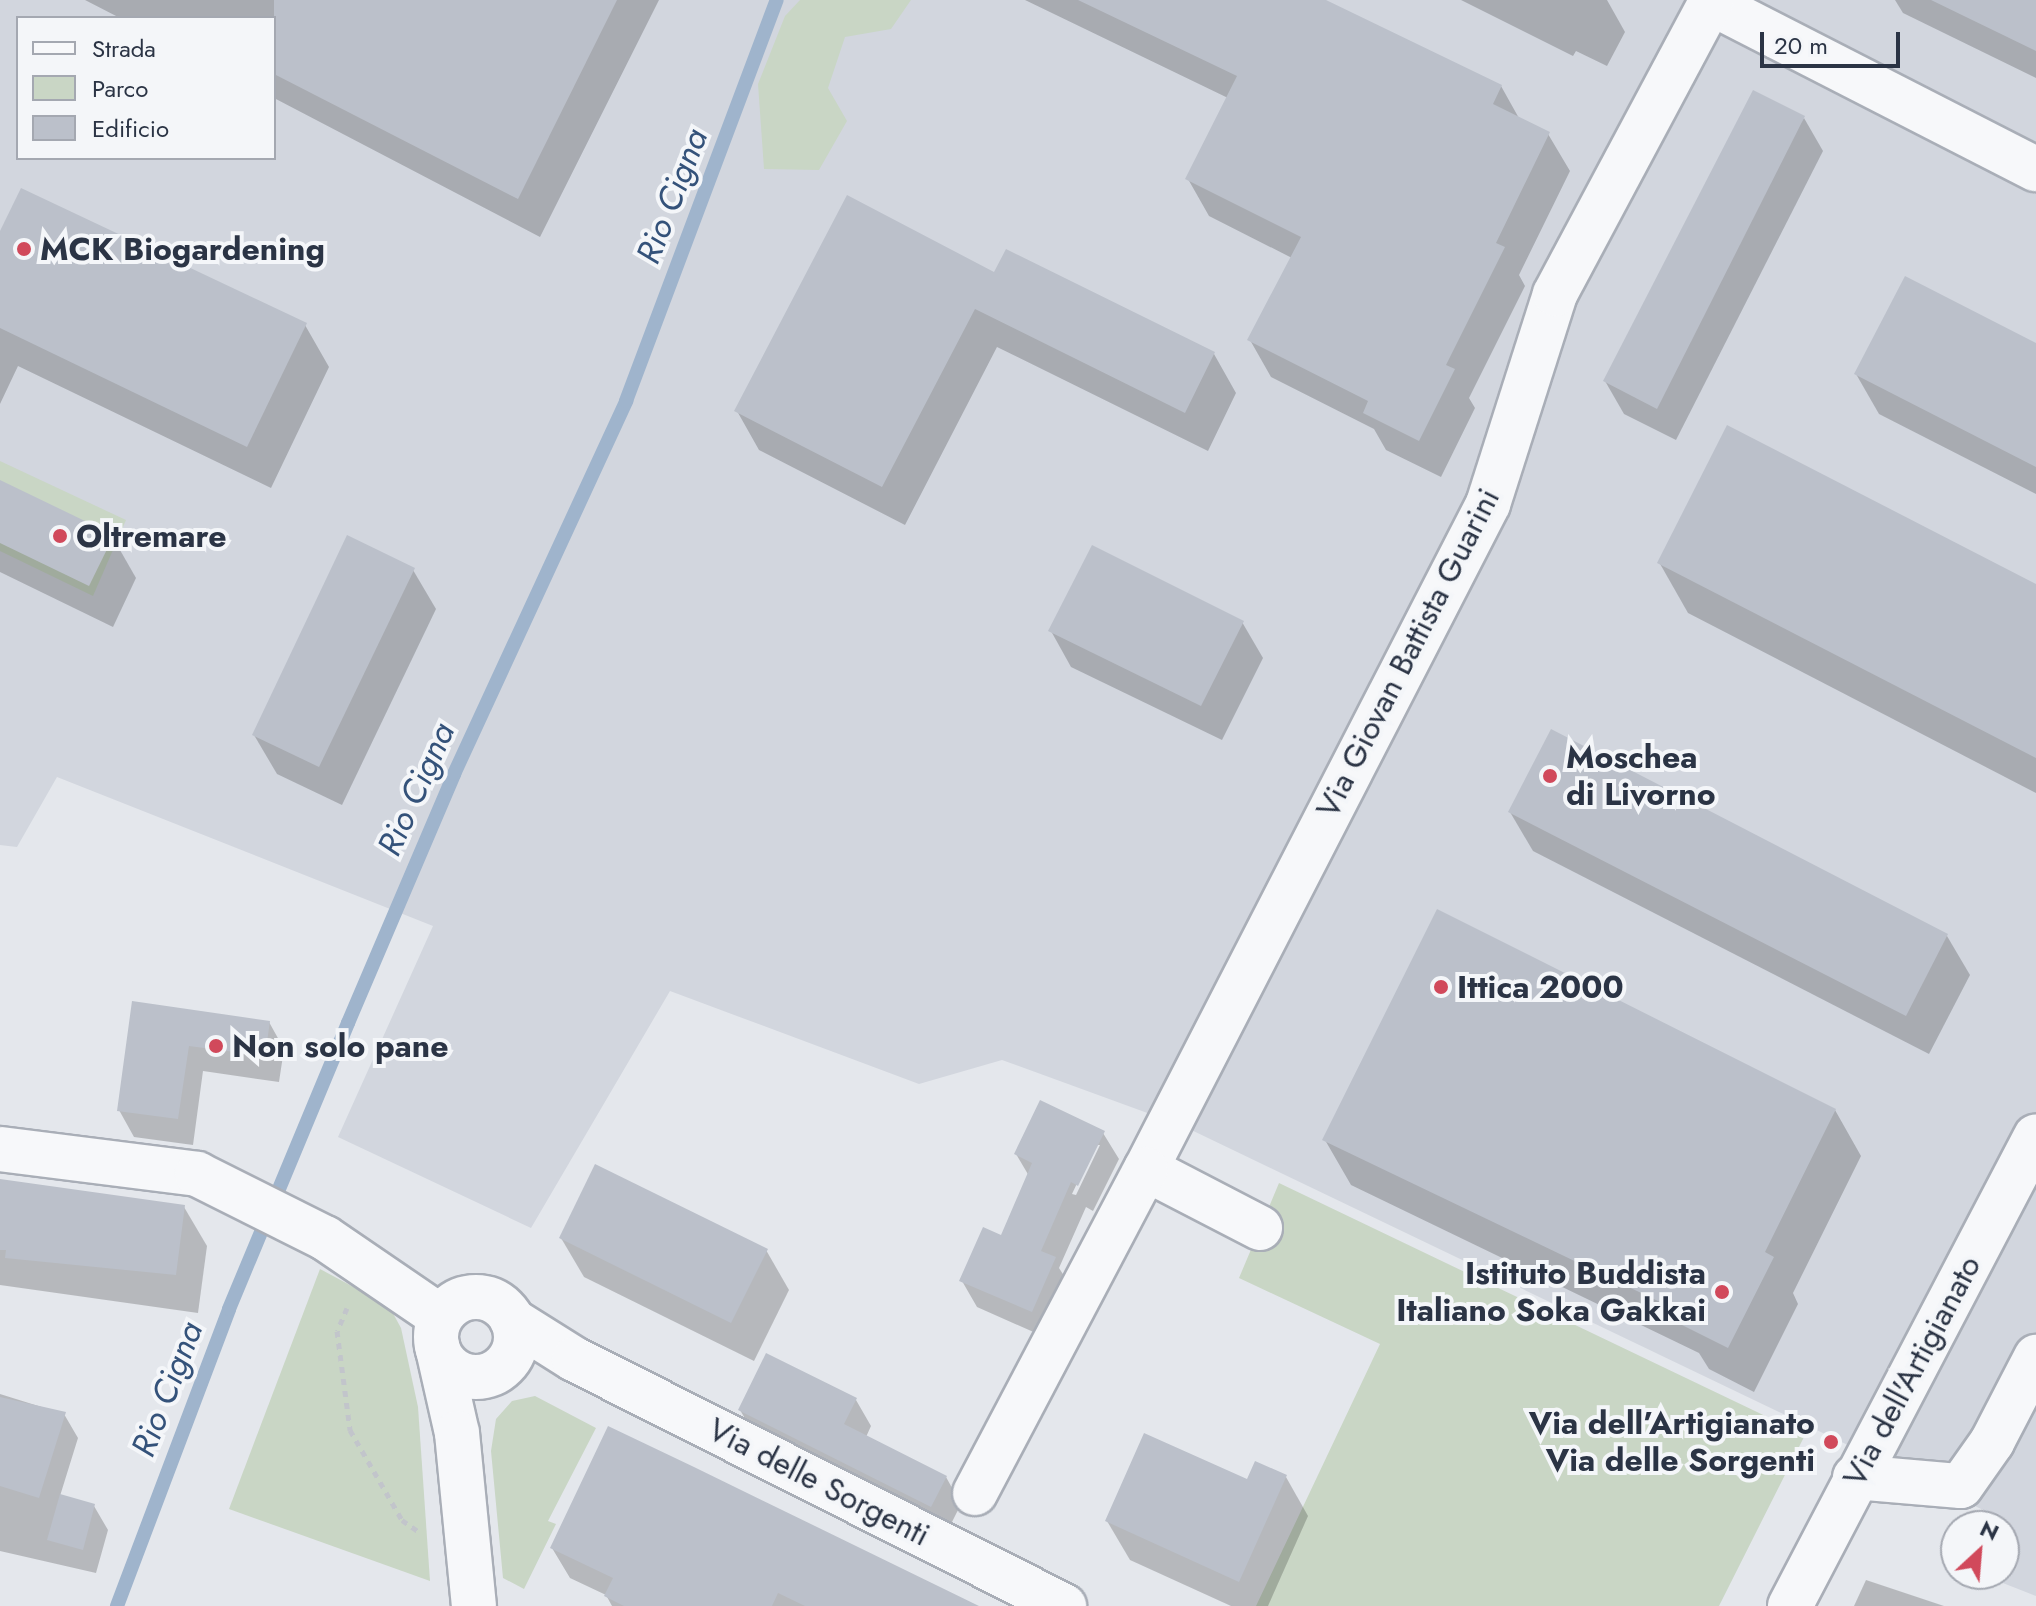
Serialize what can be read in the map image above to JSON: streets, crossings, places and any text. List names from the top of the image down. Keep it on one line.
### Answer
{"streets":{"street":["Via Giovan Battista Guarini","Via dell'Artigianato","Via delle Sorgenti"]},"water":["Rio Cigna"],"places":["MCK Biogardening","Oltremare","Moschea di Livorno","Ittica 2000","Non solo pane","Istituto Buddista Italiano Soka Gakkai","Via dell’Artigianato Via delle Sorgenti"],"legend":["Strada","Parco","Edificio"],"scale_bar":"20 m","north":"top right"}
